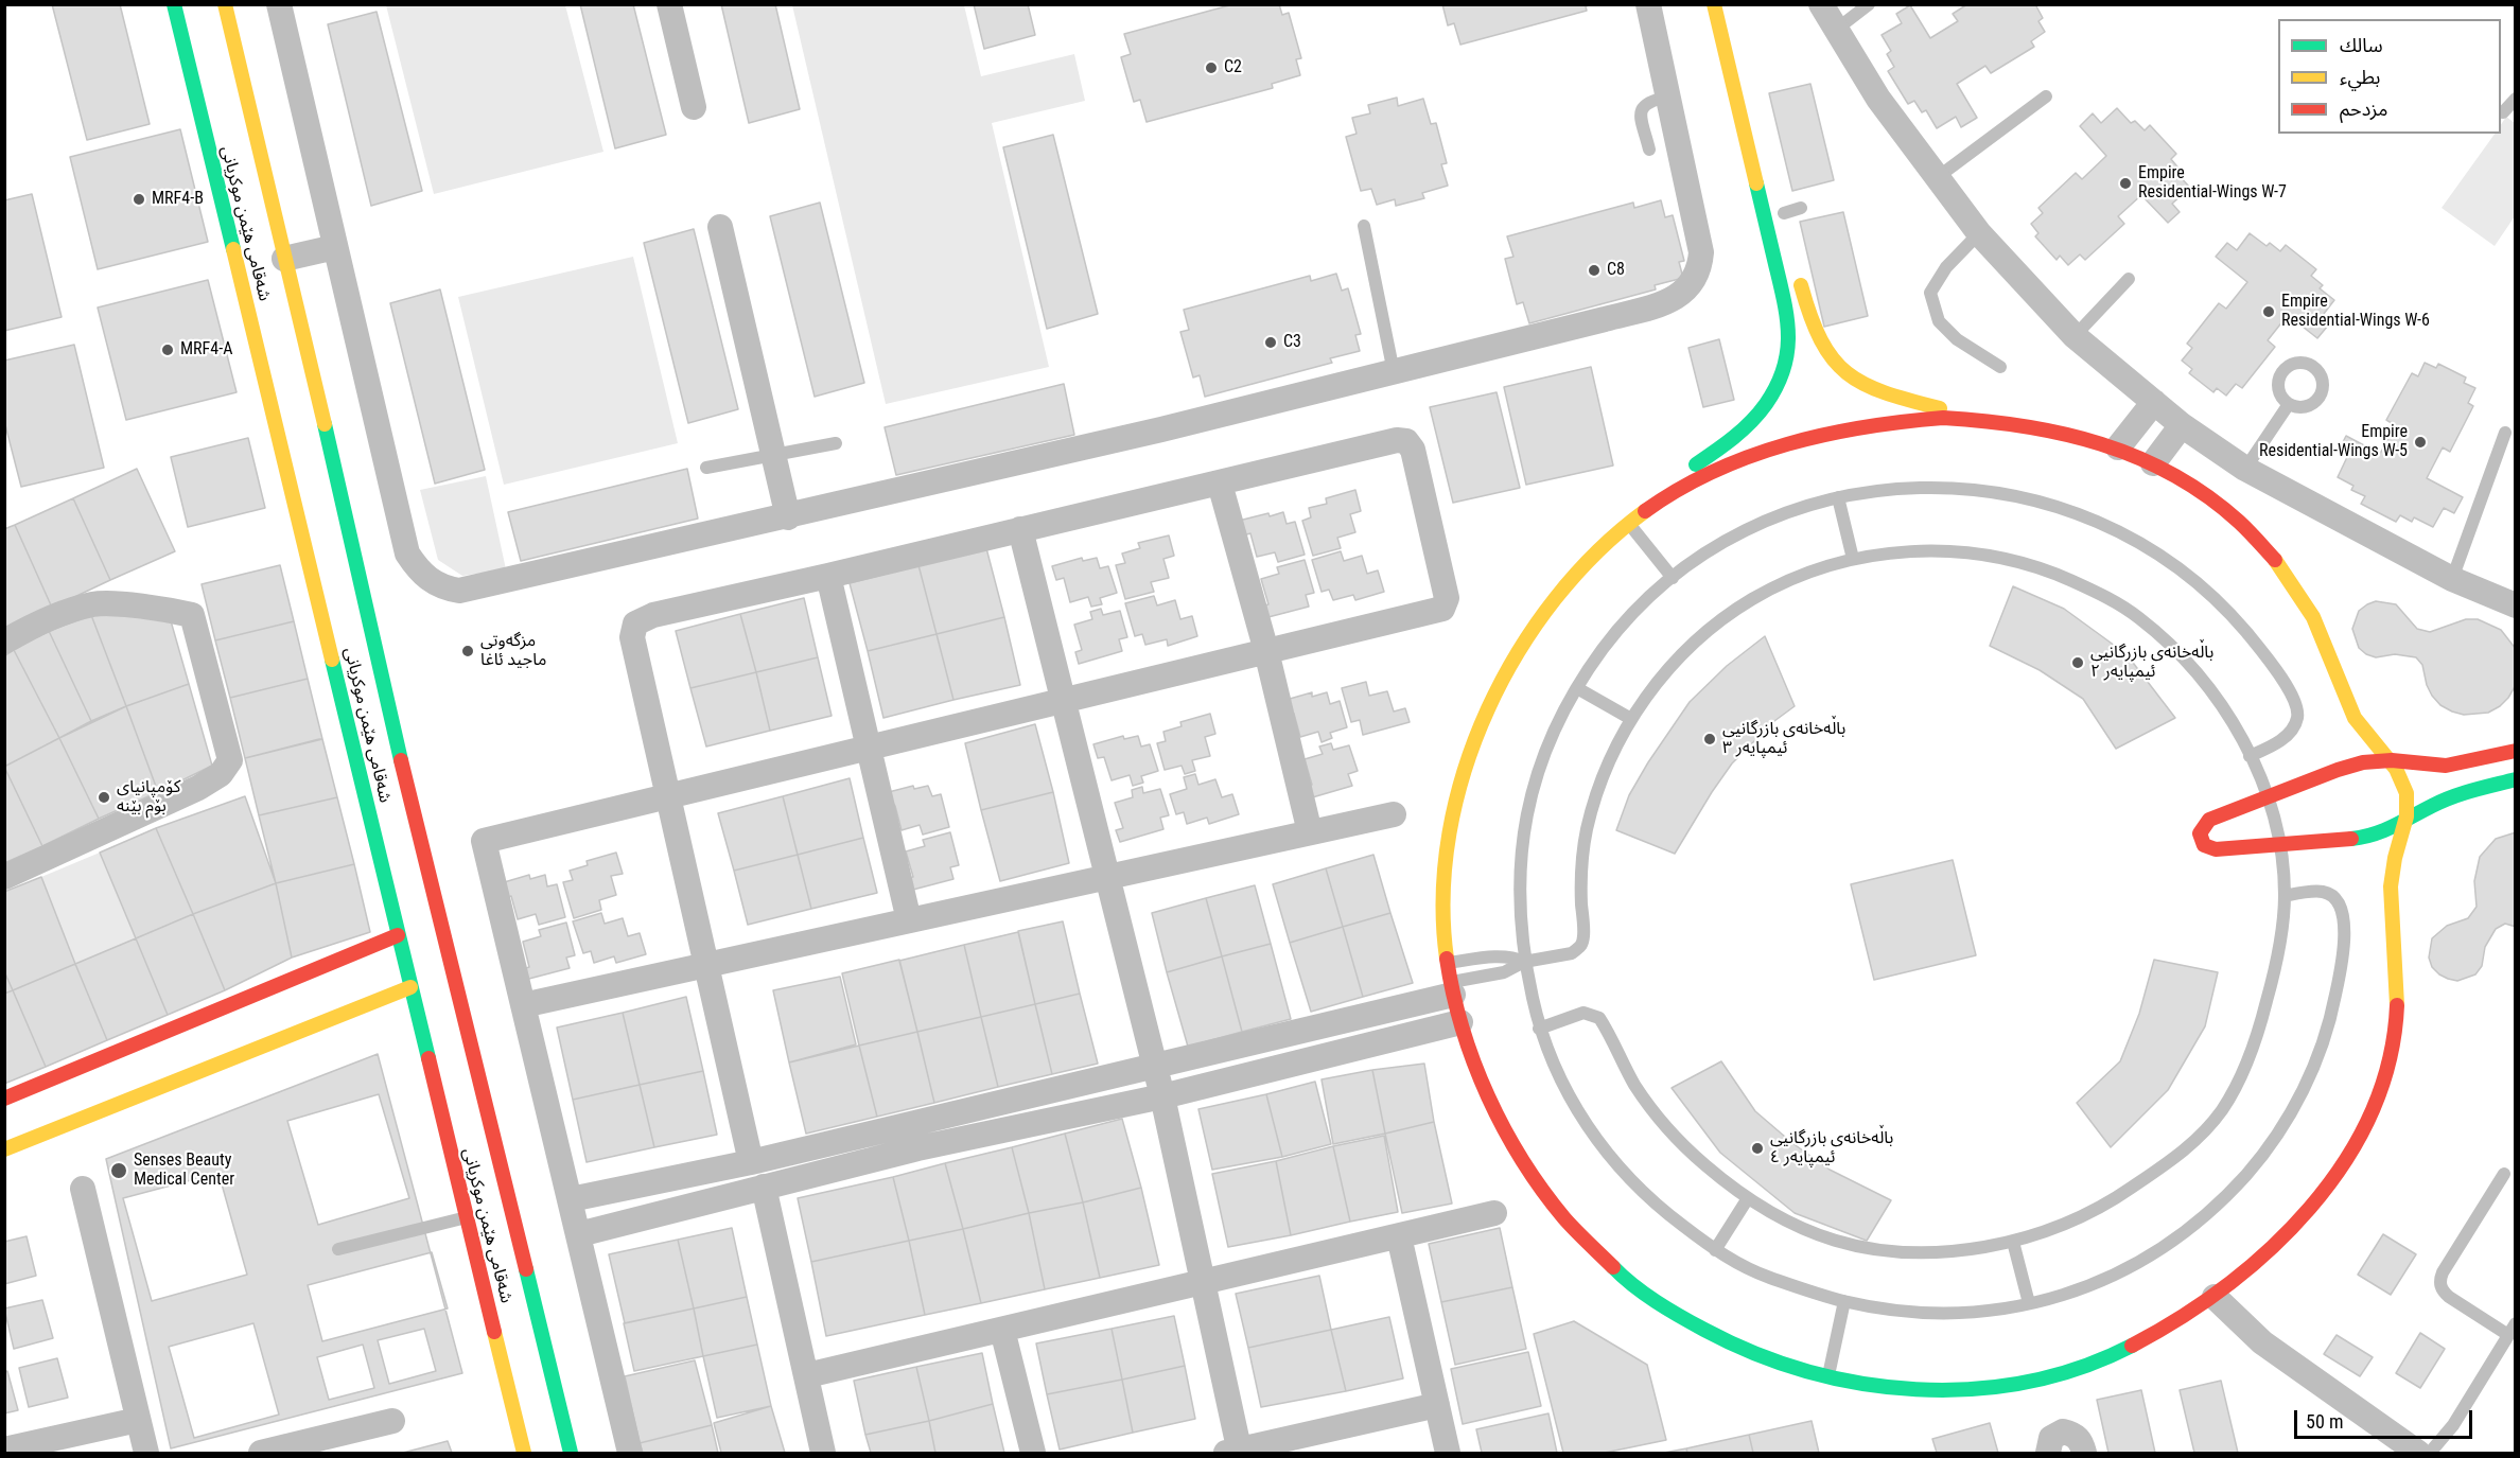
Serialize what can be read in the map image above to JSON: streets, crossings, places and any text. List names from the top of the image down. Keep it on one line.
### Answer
{"streets":{"street":["شەقامی هێمن موکریانی"]},"places":["C2","Empire Residential-Wings W-7","MRF4-B","C8","Empire Residential-Wings W-6","C3","MRF4-A","Empire Residential-Wings W-5","مزگەوتی ماجید ئاغا","باڵەخانەی بازرگانیی ئیمپایەر ٢","باڵەخانەی بازرگانیی ئیمپایەر ٣","کۆمپانیای بۆم بێنە","باڵەخانەی بازرگانیی ئیمپایەر ٤","Senses Beauty Medical Center"],"legend":["سالك","بطيء","مزدحم"],"scale_bar":"50 m"}
